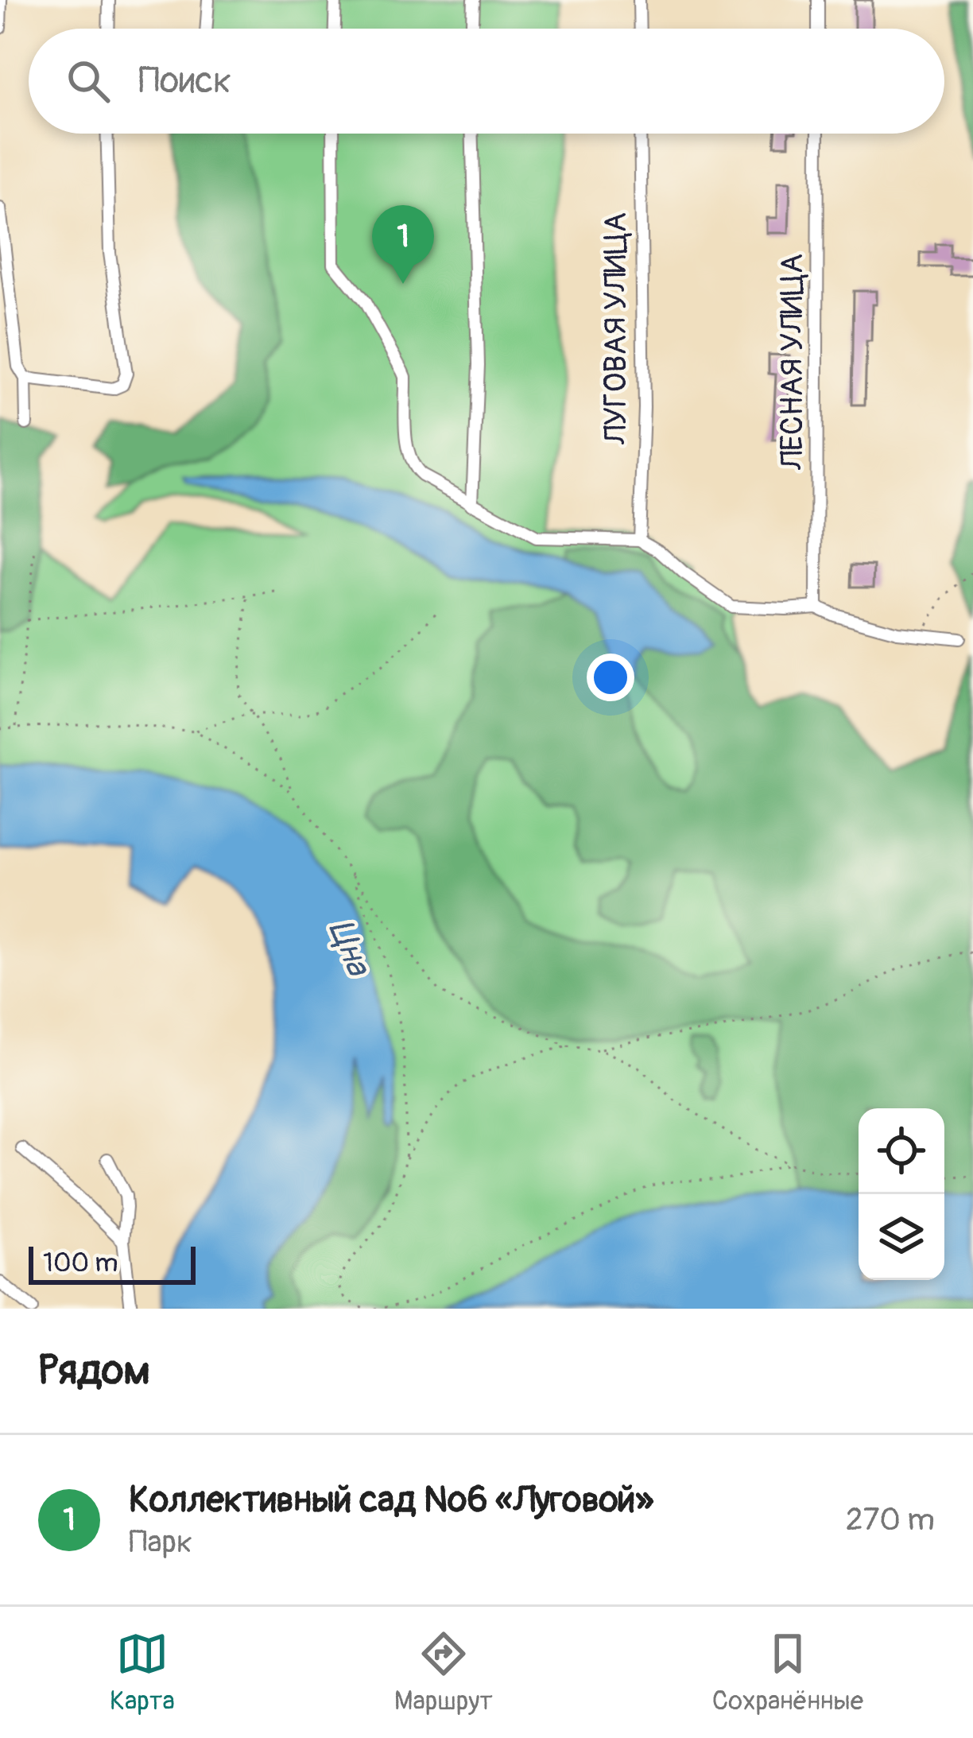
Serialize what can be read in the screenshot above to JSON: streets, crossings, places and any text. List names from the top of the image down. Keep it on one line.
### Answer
{"streets":{"street":["ЛУГОВАЯ УЛИЦА","ЛЕСНАЯ УЛИЦА"]},"water":["Цна"],"scale_bar":"100 m","page":{"search":"Поиск","pins":"1","scale":"100 m","heading":"Рядом","list":[{"mark":"1","name":"Коллективный сад №6 «Луговой»","note":"Парк","value":"270 m"}],"nav":["Карта","Маршрут","Сохранённые"]}}
